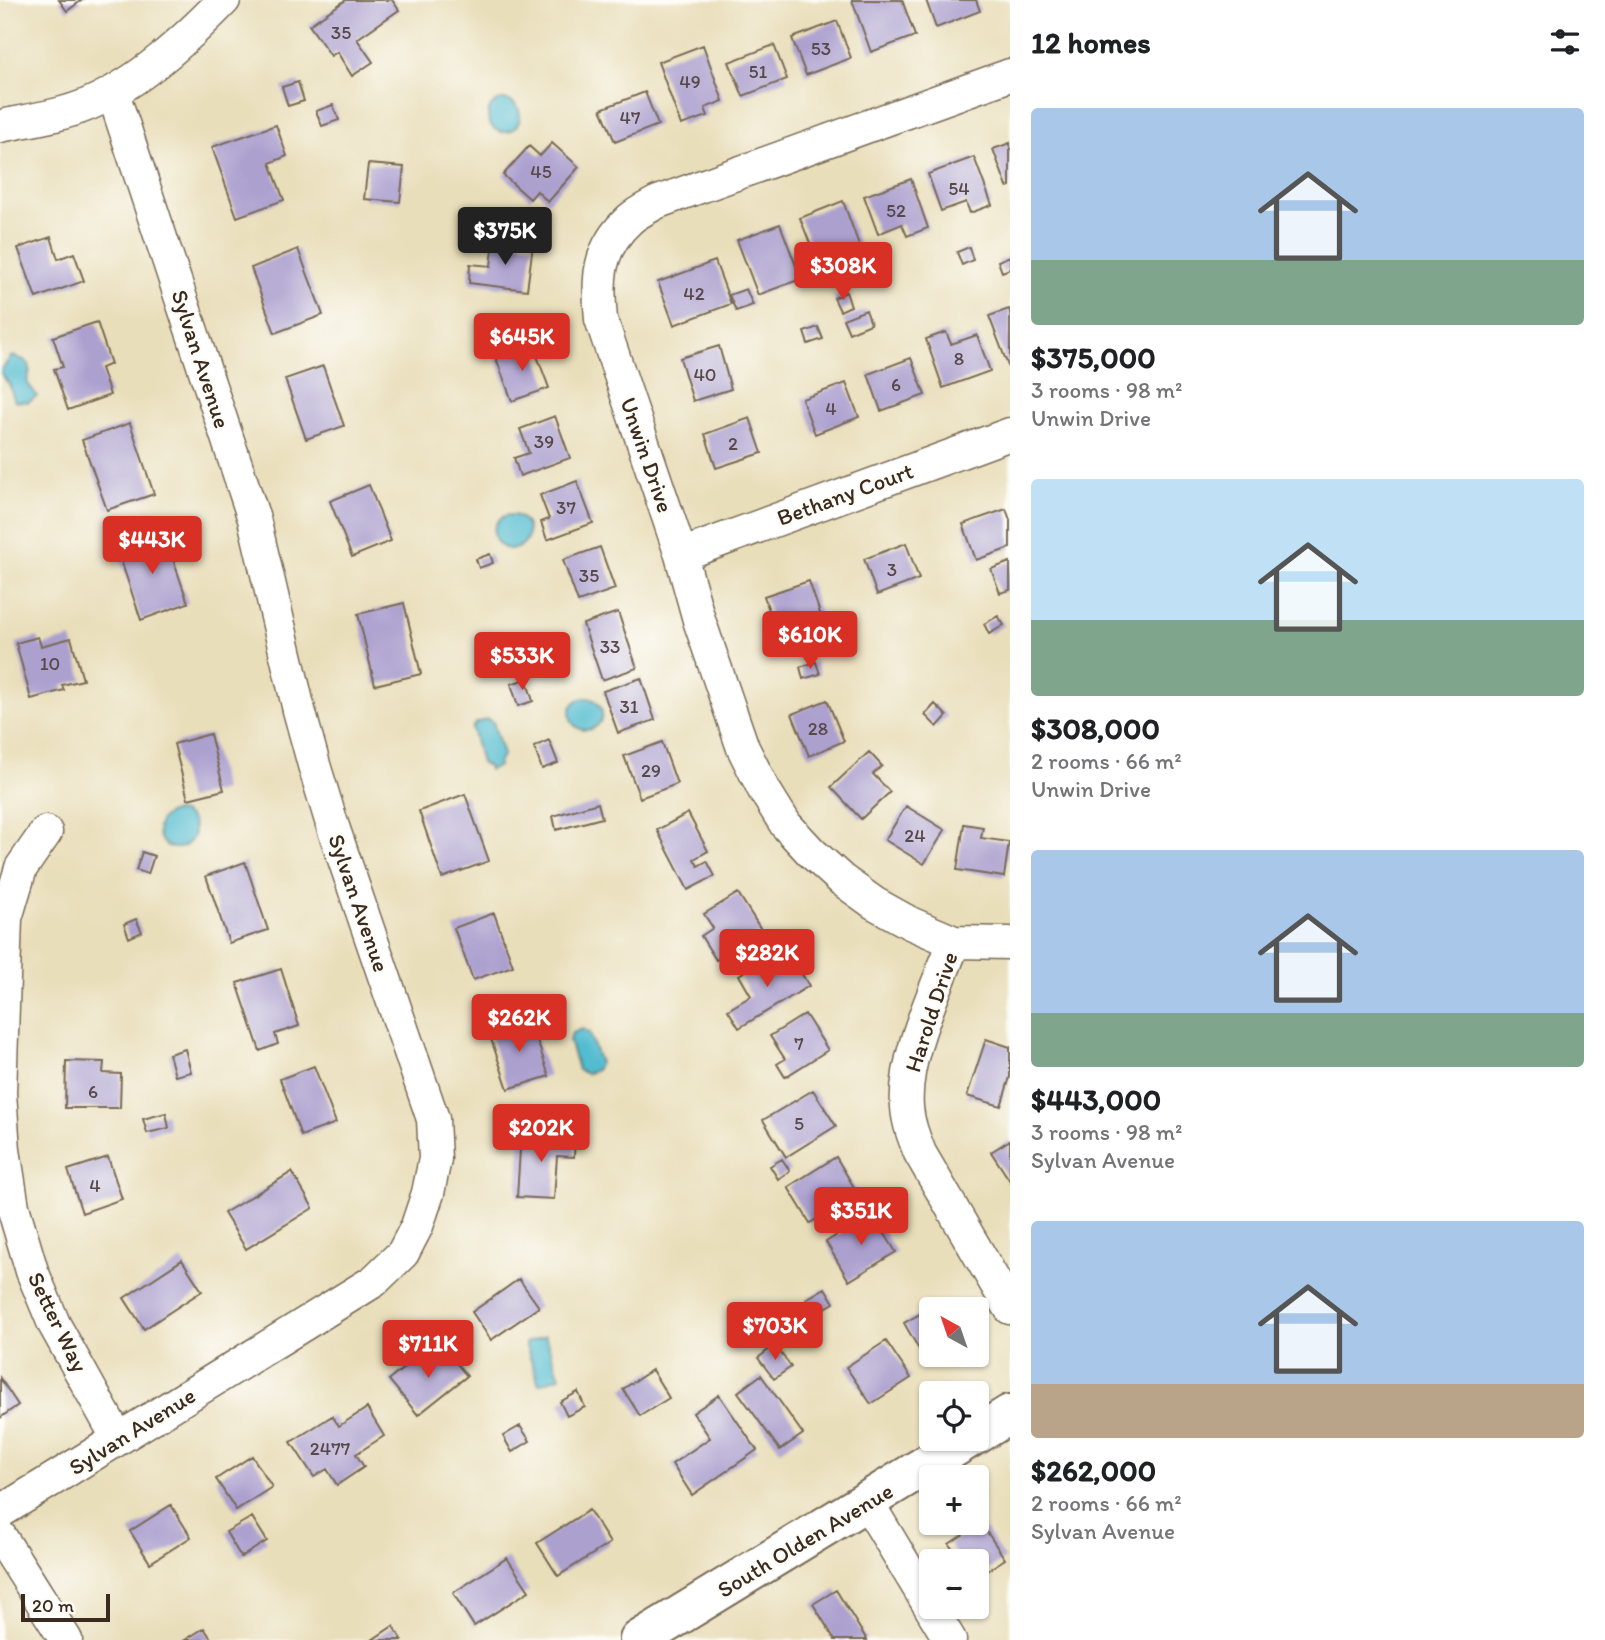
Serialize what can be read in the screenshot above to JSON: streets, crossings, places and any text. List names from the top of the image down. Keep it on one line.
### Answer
{"streets":{"main road":["South Olden Avenue"],"street":["Sylvan Avenue","Unwin Drive","Bethany Court","Harold Drive","Setter Way"]},"crossings":[["Sylvan Avenue","Setter Way"],["Unwin Drive","Bethany Court"],["Unwin Drive","Harold Drive"]],"house_numbers":["35","53","51","49","47","45","54","52","42","8","40","6","4","39","2","37","3","35","33","10","31","28","29","24","7","6","5","4","2477"],"scale_bar":"20 m","north":"top left","page":{"heading":"12 homes","list":[{"name":"$375,000","note":"3 rooms · 98 m² · Unwin Drive"},{"name":"$308,000","note":"2 rooms · 66 m² · Unwin Drive"},{"name":"$443,000","note":"3 rooms · 98 m² · Sylvan Avenue"},{"name":"$262,000","note":"2 rooms · 66 m² · Sylvan Avenue"}],"price":["$375K","$308K","$645K","$443K","$610K","$533K","$282K","$262K","$202K","$351K","$703K","$711K"],"map_buttons":["+","−"],"scale":"20 m"}}
